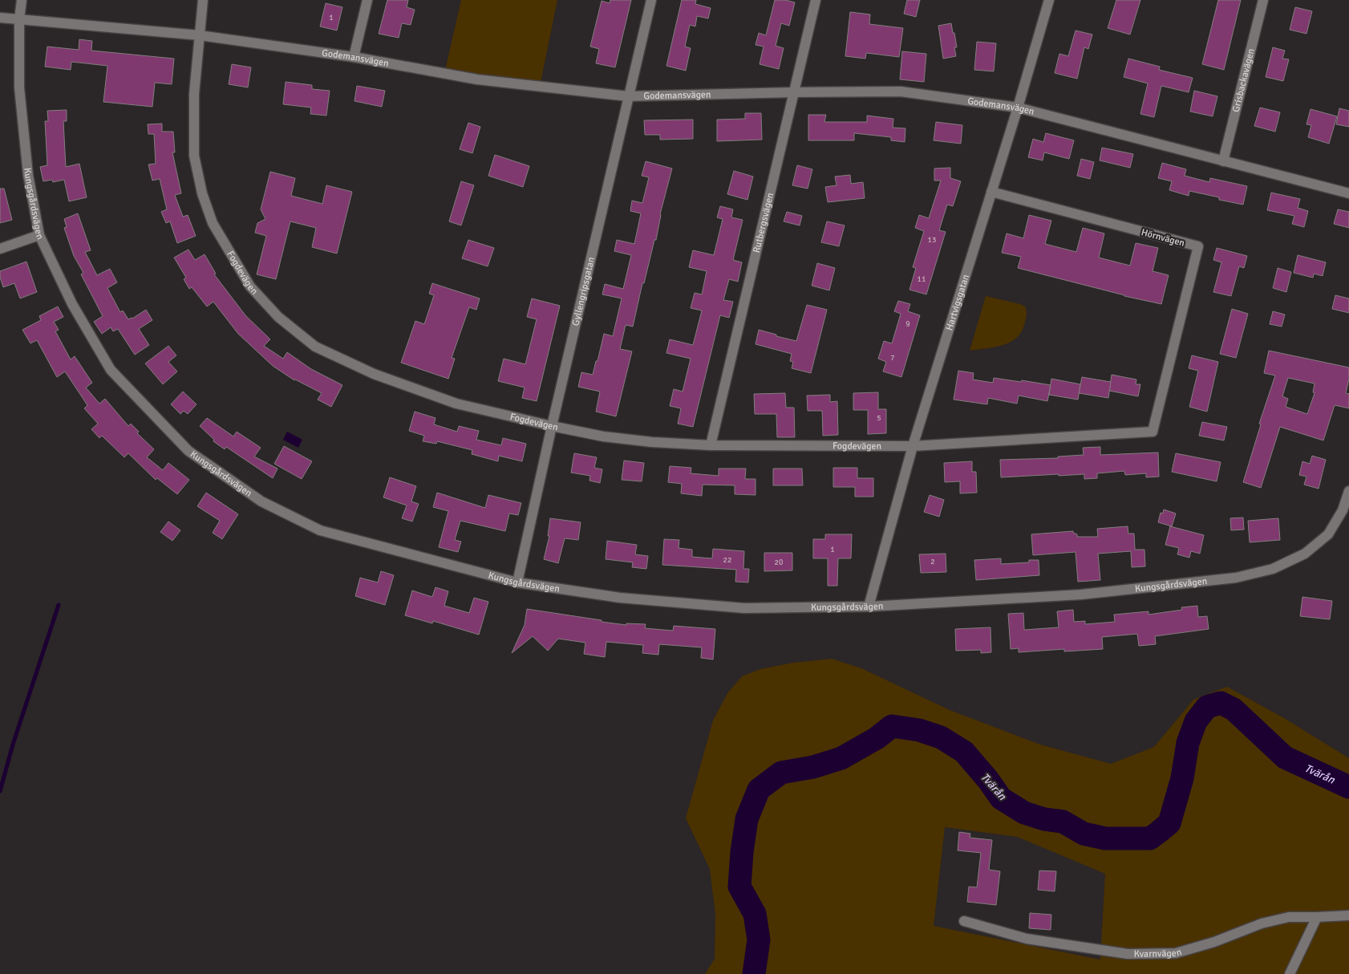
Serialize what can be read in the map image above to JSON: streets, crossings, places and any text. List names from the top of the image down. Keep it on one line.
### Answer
{"streets":{"street":["Godemansvägen","Grisbackavägen","Kungsgårdsvägen","Rutbergsvägen","Hörnvägen","Fogdevägen","Gyllengripsgatan","Hartvigsgatan","Kvarnvägen"]},"crossings":[["Godemansvägen","Grisbackavägen"],["Godemansvägen","Kungsgårdsvägen"],["Godemansvägen","Rutbergsvägen"],["Godemansvägen","Fogdevägen"],["Godemansvägen","Gyllengripsgatan"],["Godemansvägen","Hartvigsgatan"],["Kungsgårdsvägen","Gyllengripsgatan"],["Kungsgårdsvägen","Hartvigsgatan"],["Rutbergsvägen","Fogdevägen"],["Hörnvägen","Fogdevägen"],["Hörnvägen","Hartvigsgatan"],["Fogdevägen","Gyllengripsgatan"],["Fogdevägen","Hartvigsgatan"]],"water":["Tvärån"],"house_numbers":["1","13","11","9","7","5","1","22","2","20"]}
